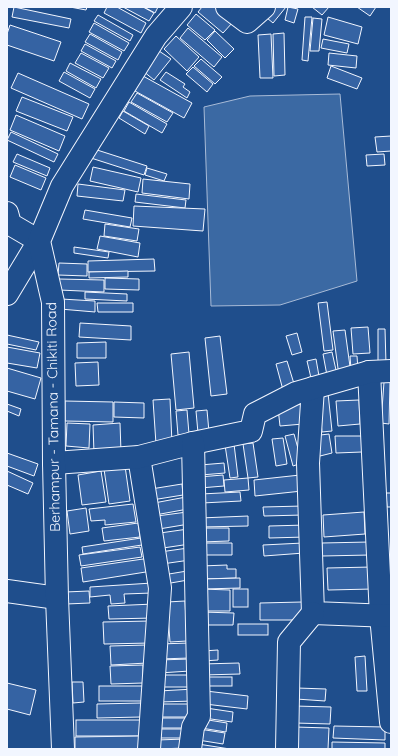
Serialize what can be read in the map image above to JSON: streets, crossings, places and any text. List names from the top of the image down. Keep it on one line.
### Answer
{"streets":{"street":["Berhampur - Tamana - Chikiti Road"]}}
